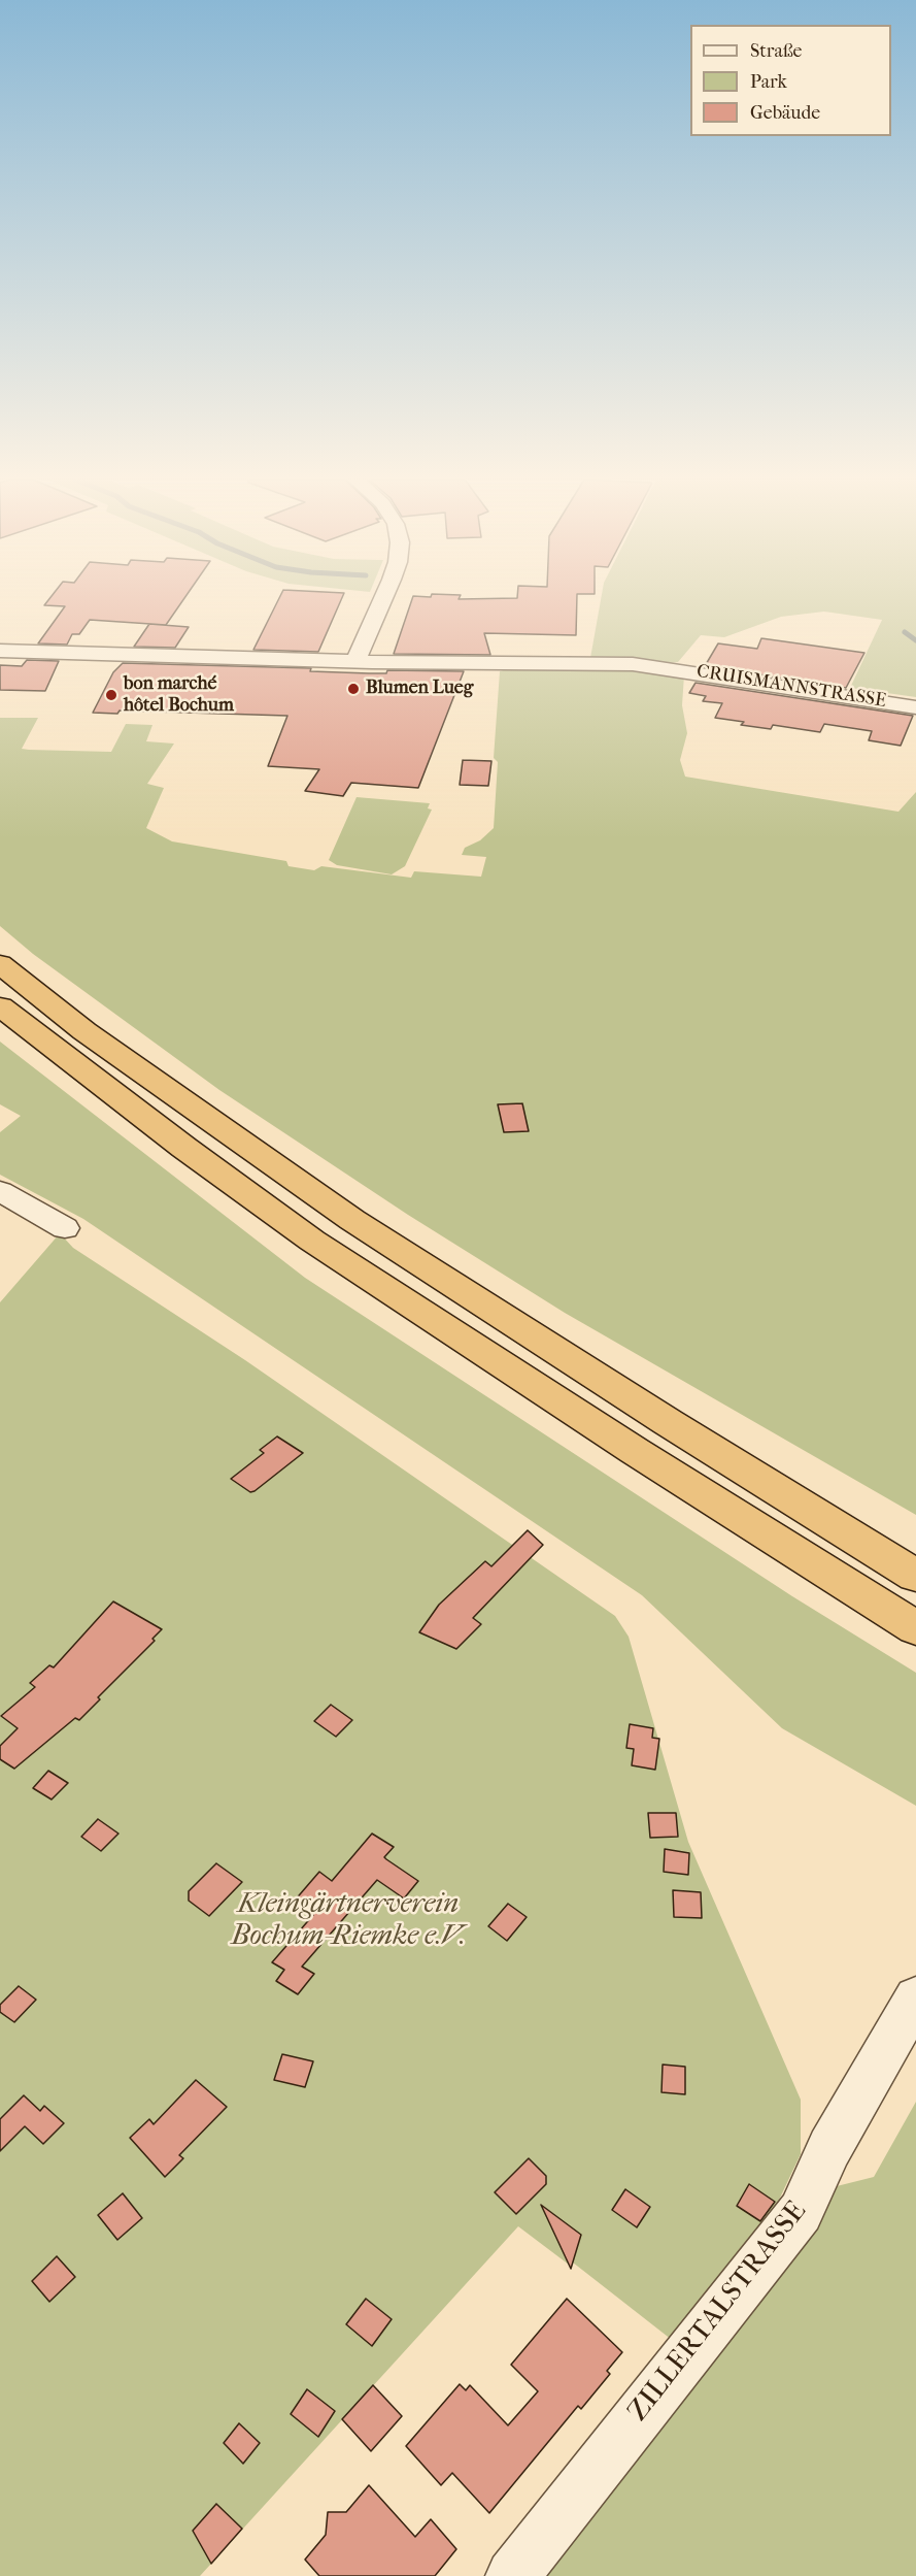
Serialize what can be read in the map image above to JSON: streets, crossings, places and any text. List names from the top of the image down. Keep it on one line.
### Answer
{"streets":{"street":["CRUISMANNSTRASSE","ZILLERTALSTRASSE"]},"parks":["Kleingärtnerverein Bochum-Riemke e.V."],"places":["Blumen Lueg","bon marché hôtel Bochum"],"legend":["Straße","Park","Gebäude"]}
